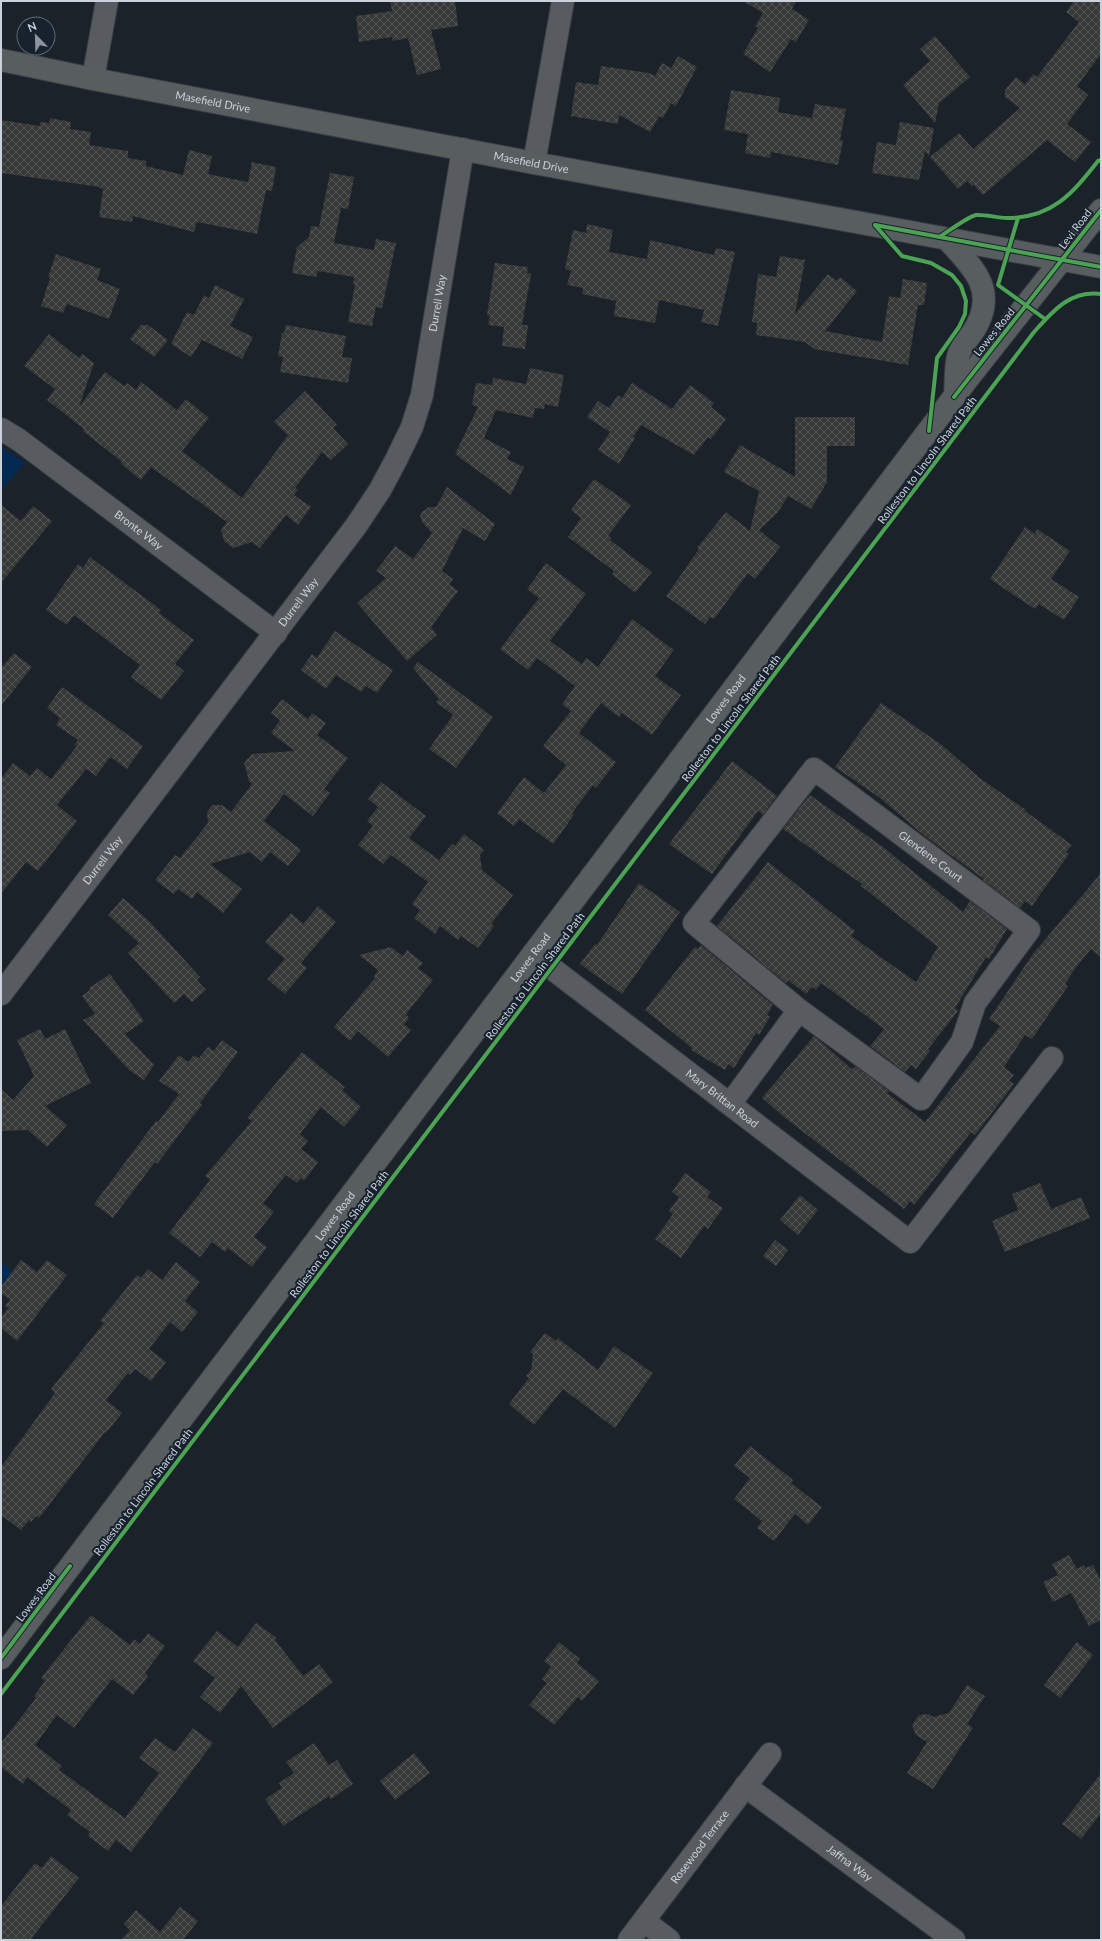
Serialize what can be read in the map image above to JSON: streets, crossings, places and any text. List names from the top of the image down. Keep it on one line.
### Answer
{"streets":{"main road":["Masefield Drive","Levi Road","Lowes Road"],"street":["Durrell Way","Bronte Way","Glendene Court","Mary Brittan Road","Rosewood Terrace","Jaffna Way"],"cycle path":["Rolleston to Lincoln Shared Path"]},"crossings":[["Masefield Drive","Levi Road"],["Masefield Drive","Durrell Way"],["Masefield Drive","Lowes Road"],["Levi Road","Lowes Road"],["Durrell Way","Bronte Way"],["Lowes Road","Mary Brittan Road"],["Rosewood Terrace","Jaffna Way"]],"north":"top left"}
